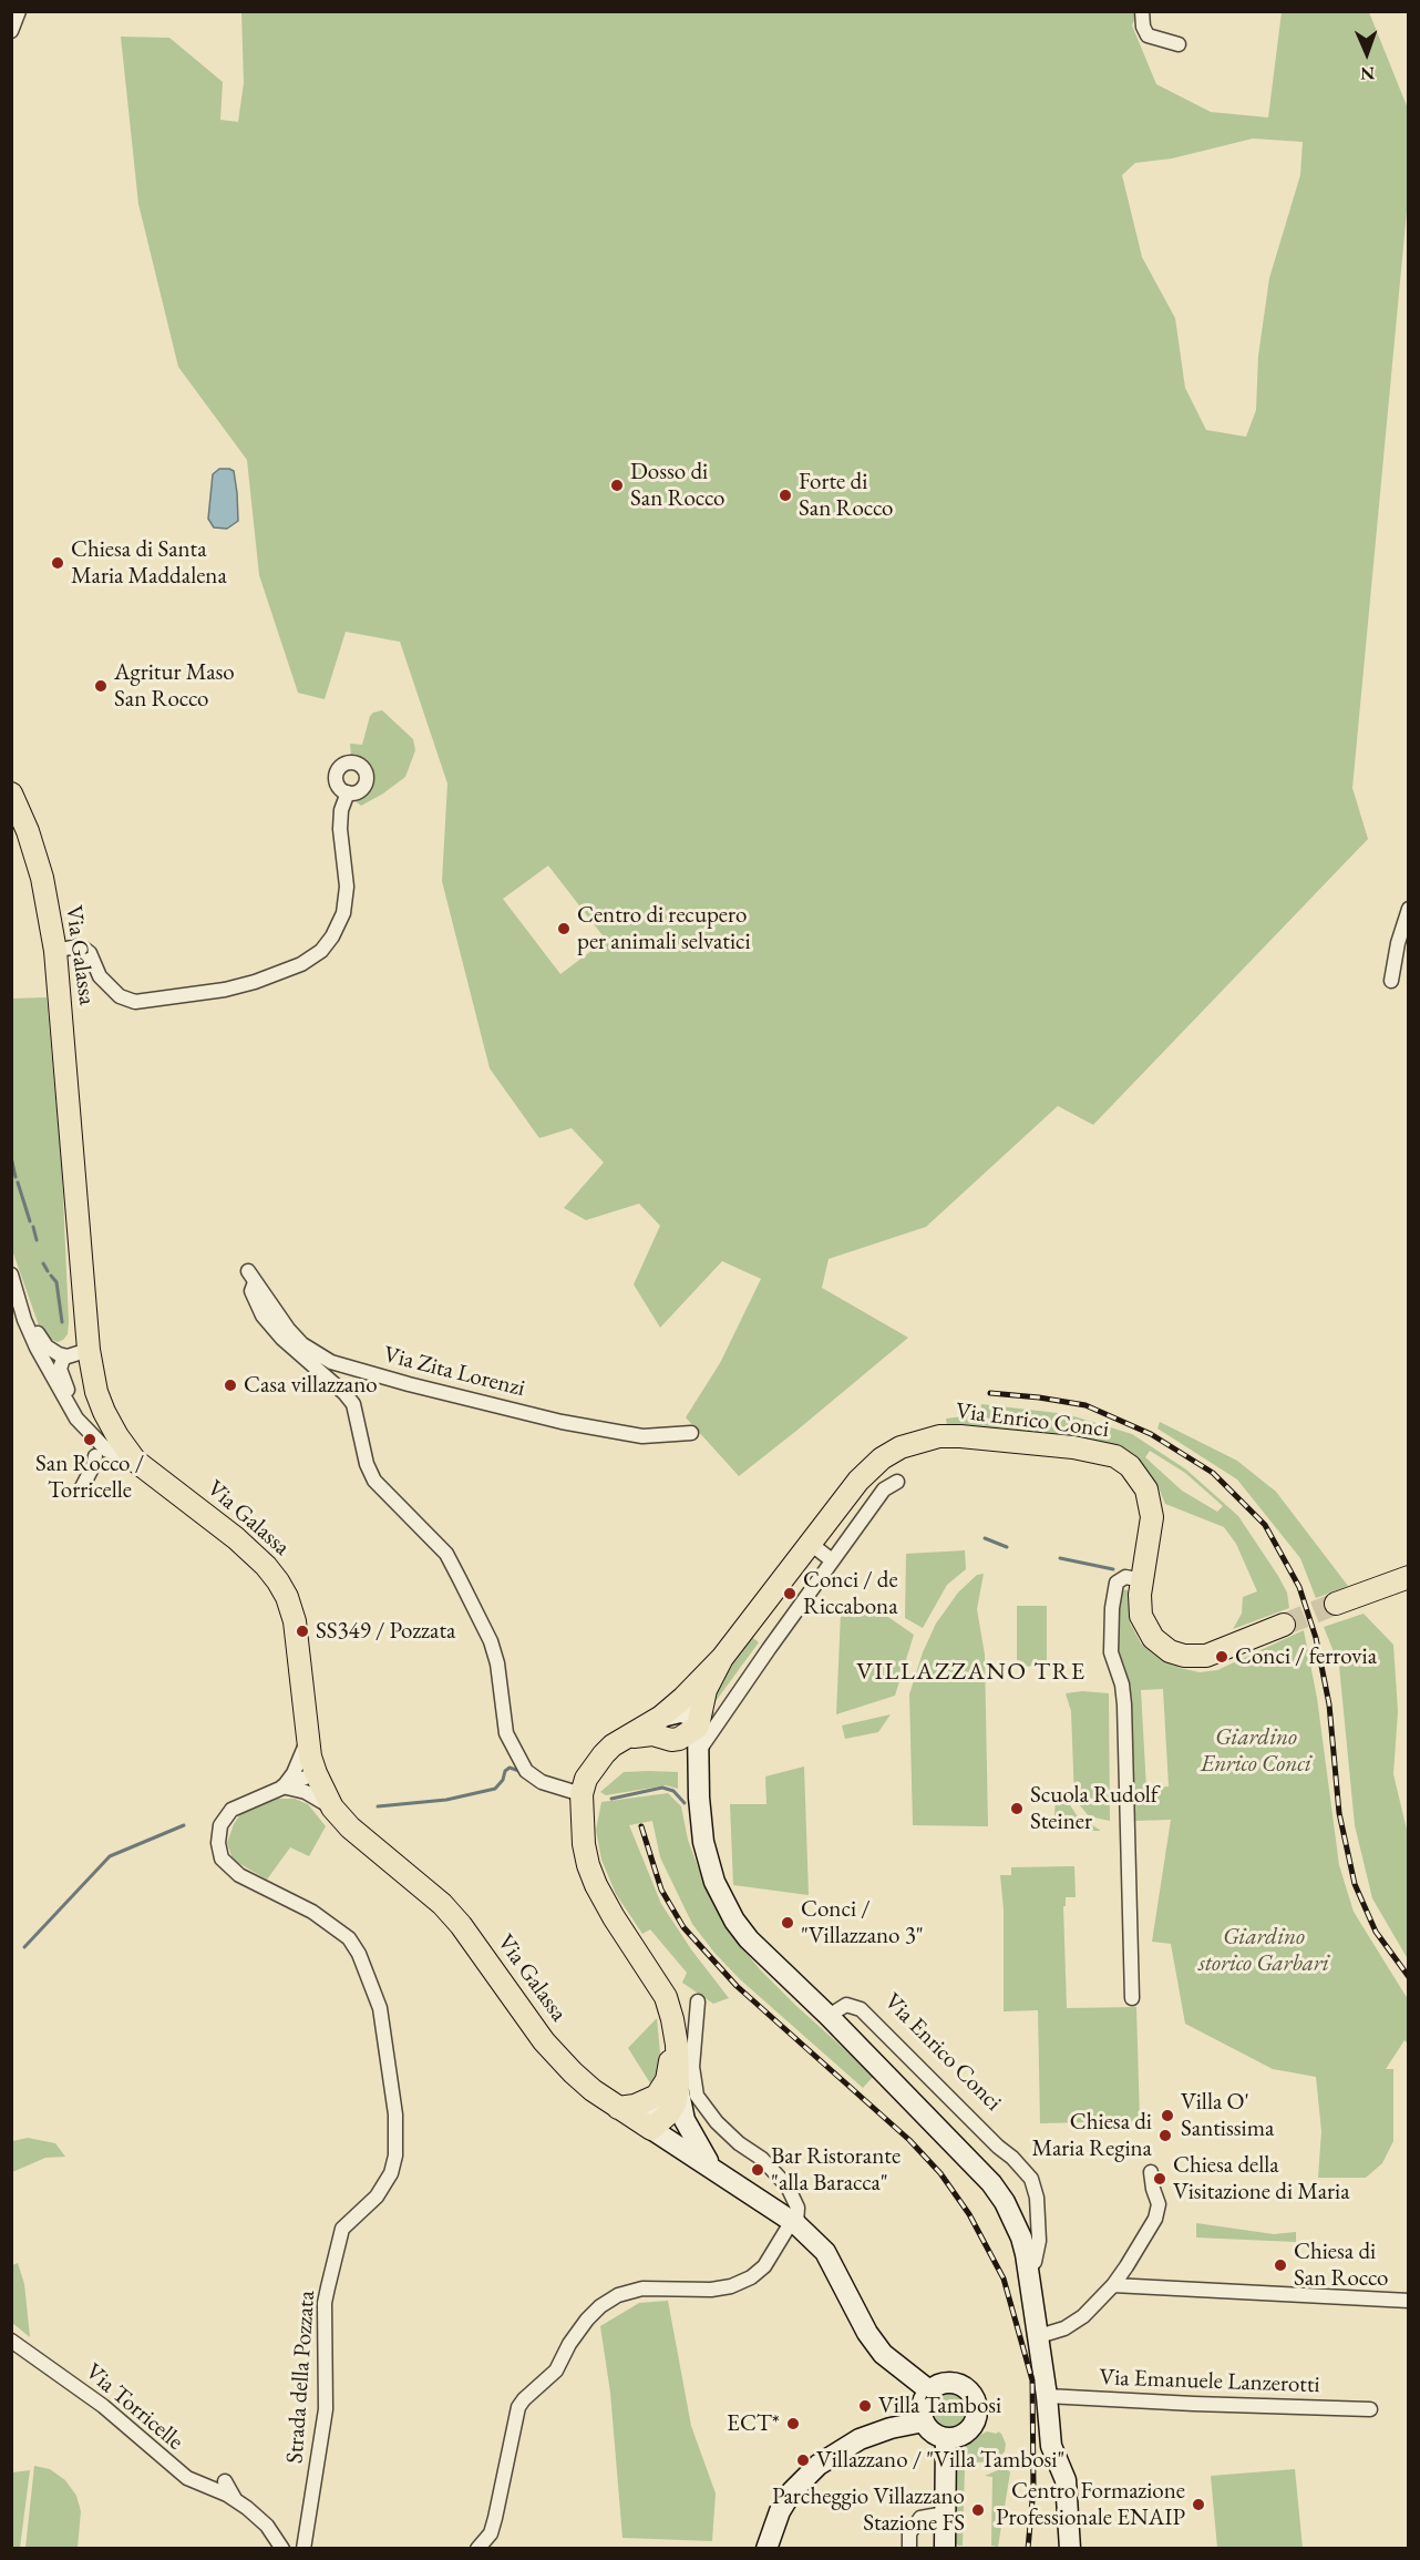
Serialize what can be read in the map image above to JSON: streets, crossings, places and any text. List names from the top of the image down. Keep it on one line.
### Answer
{"streets":{"main road":["Via Galassa","Via Enrico Conci"],"street":["Via Zita Lorenzi","Strada della Pozzata","Via Emanuele Lanzerotti","Via Torricelle"]},"crossings":[["Via Galassa","Strada della Pozzata"],["Via Enrico Conci","Via Emanuele Lanzerotti"]],"districts":["VILLAZZANO TRE"],"parks":["Giardino Enrico Conci","Giardino storico Garbari"],"places":["Dosso di San Rocco","Forte di San Rocco","Chiesa di Santa Maria Maddalena","Agritur Maso San Rocco","Centro di recupero per animali selvatici","Casa villazzano","San Rocco / Torricelle","Conci / de Riccabona","SS349 / Pozzata","Conci / ferrovia","Scuola Rudolf Steiner","Conci / \"Villazzano 3\"","Villa O' Santissima","Chiesa di Maria Regina","Bar Ristorante \"alla Baracca\"","Chiesa della Visitazione di Maria","Chiesa di San Rocco","Villa Tambosi","ECT*","Villazzano / \"Villa Tambosi\"","Centro Formazione Professionale ENAIP","Parcheggio Villazzano Stazione FS"],"north":"bottom"}
